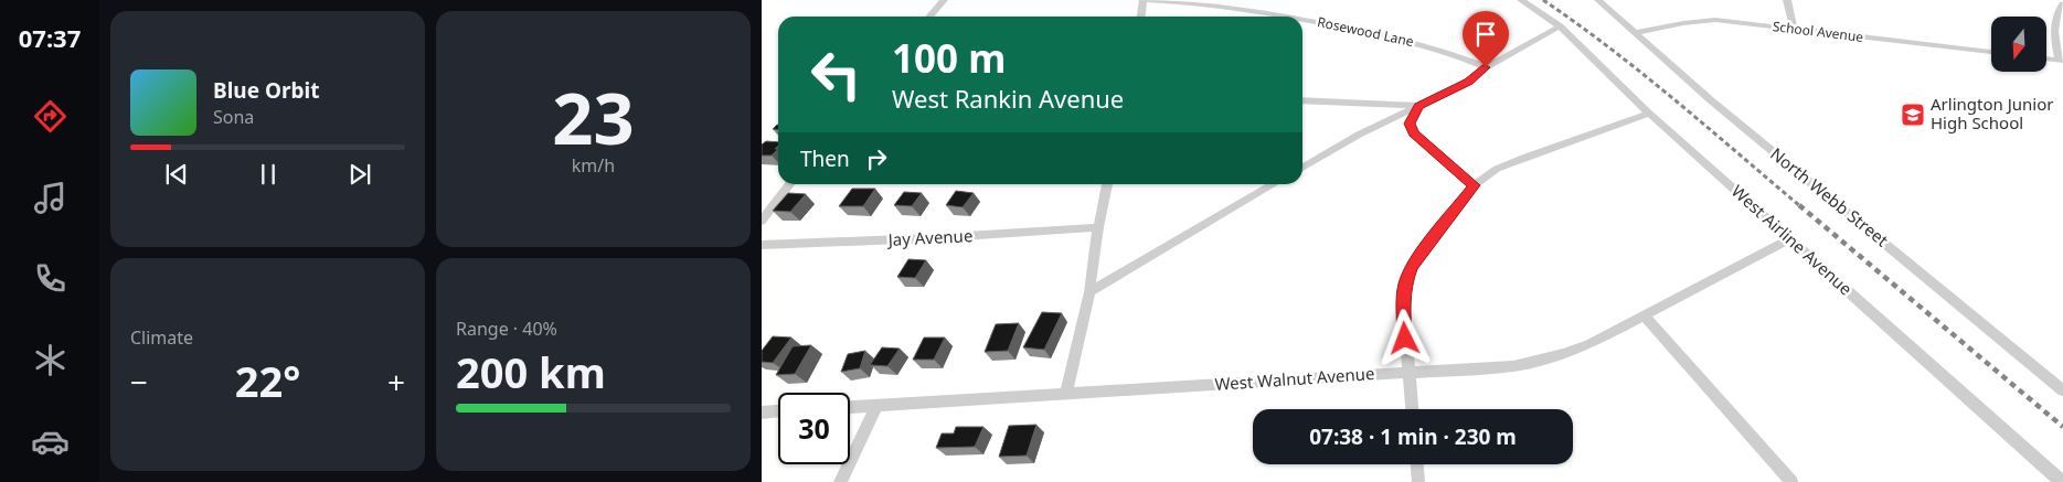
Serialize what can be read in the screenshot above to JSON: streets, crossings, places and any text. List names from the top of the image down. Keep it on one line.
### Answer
{"streets":{"street":["Rosewood Lane","School Avenue","North Webb Street","Jay Avenue","West Airline Avenue","West Walnut Avenue"]},"crossings":[["School Avenue","North Webb Street"],["West Airline Avenue","West Walnut Avenue"]],"places":{"school or university":["Arlington Junior High School"]},"north":"bottom","page":{"tabs":"07:37","tile":[["23","km/h"],"Climate",["Range · 40%","200 km"]],"turn":["100 m","West Rankin Avenue"],"song":["Blue Orbit","Sona"],"then":"Then","heat":["−","22°","+"],"limit":"30","trip":"07:38 · 1 min · 230 m"}}
